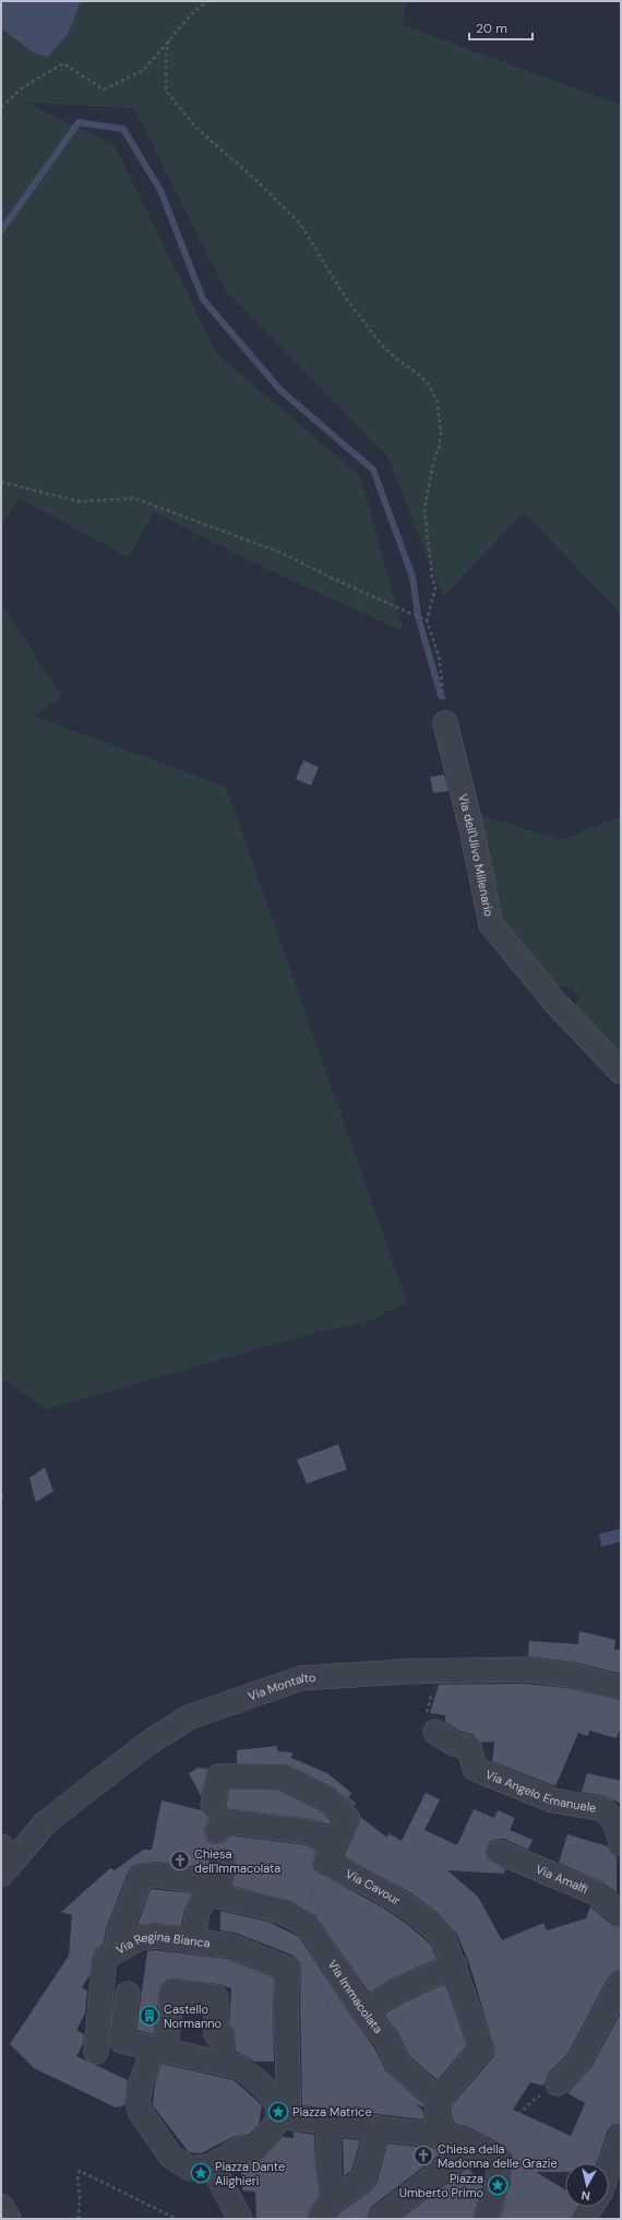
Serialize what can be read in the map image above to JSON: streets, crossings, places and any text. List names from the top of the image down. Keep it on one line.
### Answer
{"streets":{"street":["Via dell'Ulivo Millenario","Via Montalto","Via Angelo Emanuele","Via Amalfi","Via Cavour","Via Regina Bianca","Via Immacolata"]},"crossings":[["Via Cavour","Via Immacolata"],["Via Regina Bianca","Via Immacolata"]],"places":{"church":["Chiesa dell'Immacolata","Chiesa della Madonna delle Grazie"],"building":["Castello Normanno"],"place":["Piazza Matrice","Piazza Dante Alighieri","Piazza Umberto Primo"]},"scale_bar":"20 m","north":"bottom"}
